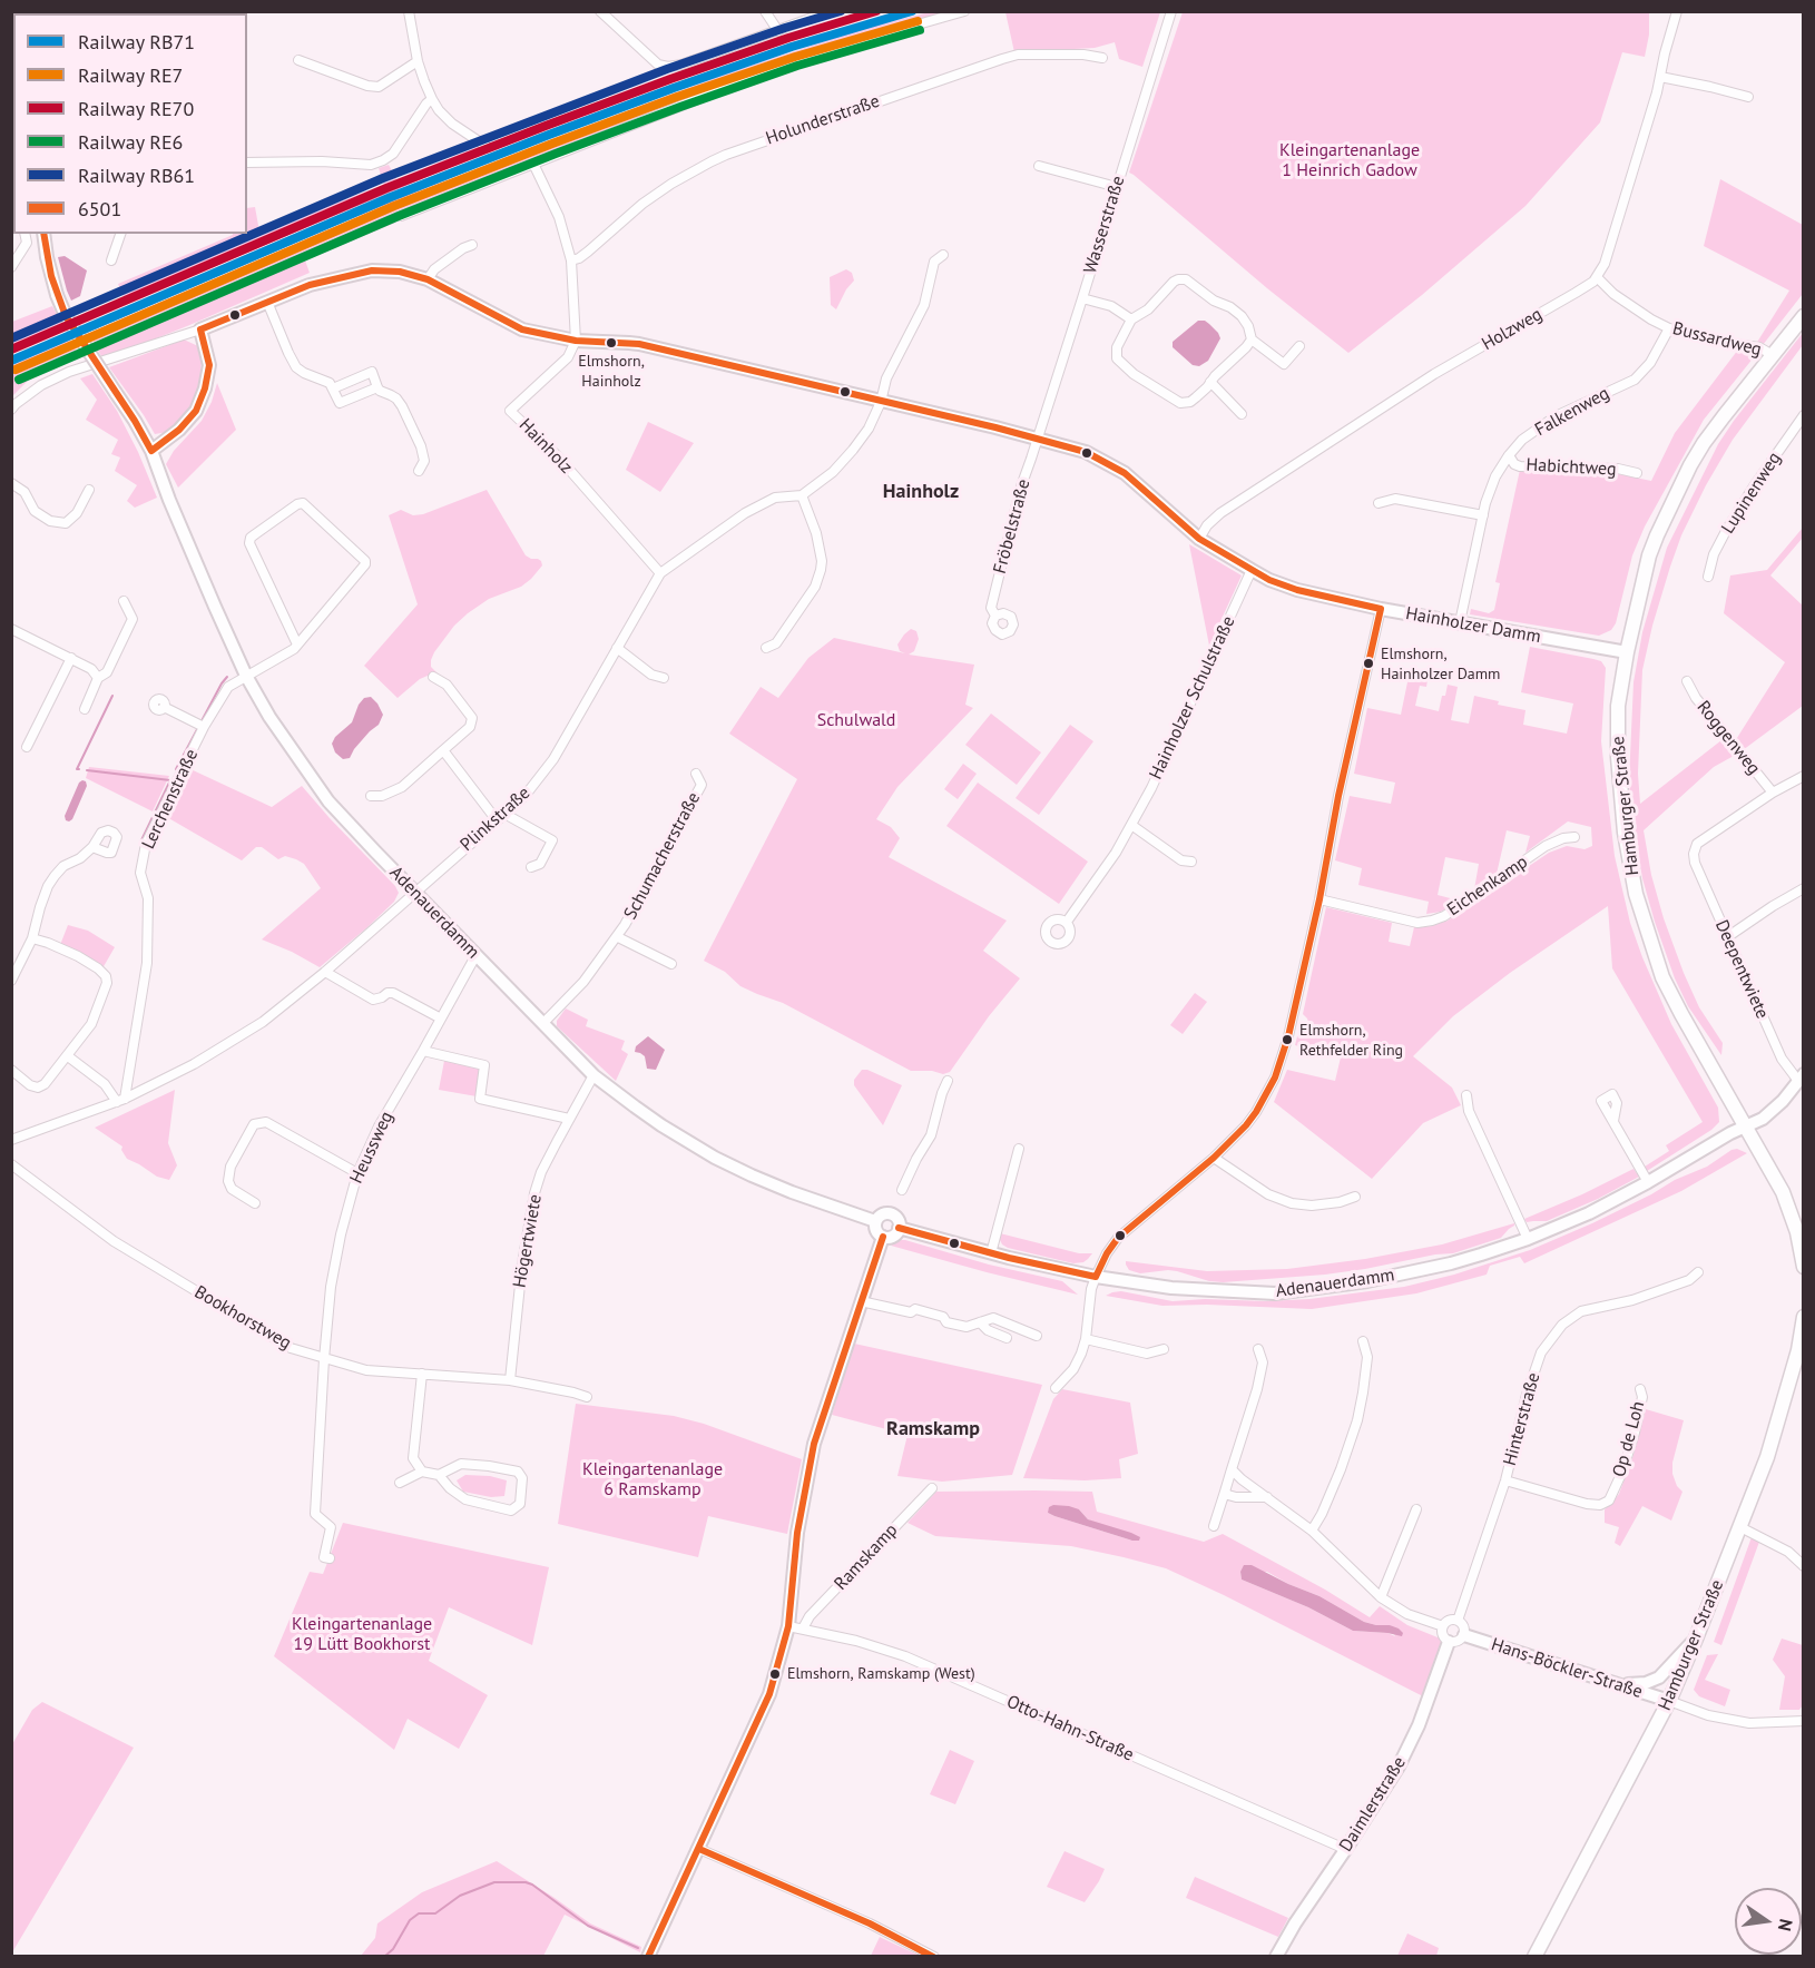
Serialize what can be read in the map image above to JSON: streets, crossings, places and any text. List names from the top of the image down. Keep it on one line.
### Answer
{"streets":{"main road":["Hamburger Straße"],"street":["Holunderstraße","Wasserstraße","Holzweg","Bussardweg","Falkenweg","Hainholz","Habichtweg","Lupinenweg","Fröbelstraße","Hainholzer Damm","Hainholzer Schulstraße","Roggenweg","Lerchenstraße","Plinkstraße","Schumacherstraße","Eichenkamp","Adenauerdamm","Deepentwiete","Heussweg","Högertwiete","Bookhorstweg","Hinterstraße","Op de Loh","Ramskamp","Hans-Böckler-Straße","Otto-Hahn-Straße","Daimlerstraße"]},"crossings":[["Wasserstraße","Fröbelstraße"],["Wasserstraße","Hainholzer Damm"],["Holzweg","Bussardweg"],["Holzweg","Hainholzer Damm"],["Bussardweg","Falkenweg"],["Bussardweg","Hamburger Straße"],["Falkenweg","Habichtweg"],["Falkenweg","Hainholzer Damm"],["Hainholz","Hainholzer Damm"],["Hainholz","Plinkstraße"],["Fröbelstraße","Hainholzer Damm"],["Hainholzer Damm","Hainholzer Schulstraße"],["Hainholzer Damm","Hamburger Straße"],["Hainholzer Damm","Plinkstraße"],["Roggenweg","Deepentwiete"],["Lerchenstraße","Plinkstraße"],["Lerchenstraße","Adenauerdamm"],["Hamburger Straße","Adenauerdamm"],["Hamburger Straße","Hans-Böckler-Straße"],["Plinkstraße","Adenauerdamm"],["Schumacherstraße","Adenauerdamm"],["Adenauerdamm","Deepentwiete"],["Adenauerdamm","Heussweg"],["Adenauerdamm","Högertwiete"],["Heussweg","Bookhorstweg"],["Högertwiete","Bookhorstweg"],["Hinterstraße","Op de Loh"],["Hinterstraße","Hans-Böckler-Straße"],["Hinterstraße","Daimlerstraße"],["Ramskamp","Otto-Hahn-Straße"],["Hans-Böckler-Straße","Daimlerstraße"],["Otto-Hahn-Straße","Daimlerstraße"]],"districts":["Hainholz","Ramskamp"],"parks":["Kleingartenanlage 1 Heinrich Gadow","Schulwald","Kleingartenanlage 6 Ramskamp","Kleingartenanlage 19 Lütt Bookhorst"],"places":["Elmshorn, Hainholz","Elmshorn, Hainholzer Damm","Elmshorn, Rethfelder Ring","Elmshorn, Ramskamp (West)"],"lines":["rail line RB71","rail line RE70","rail line RB61","rail line RE7","rail line RE6","transit line 6501"],"legend":["Railway RB71","Railway RE7","Railway RE70","Railway RE6","Railway RB61","6501"],"north":"right"}
